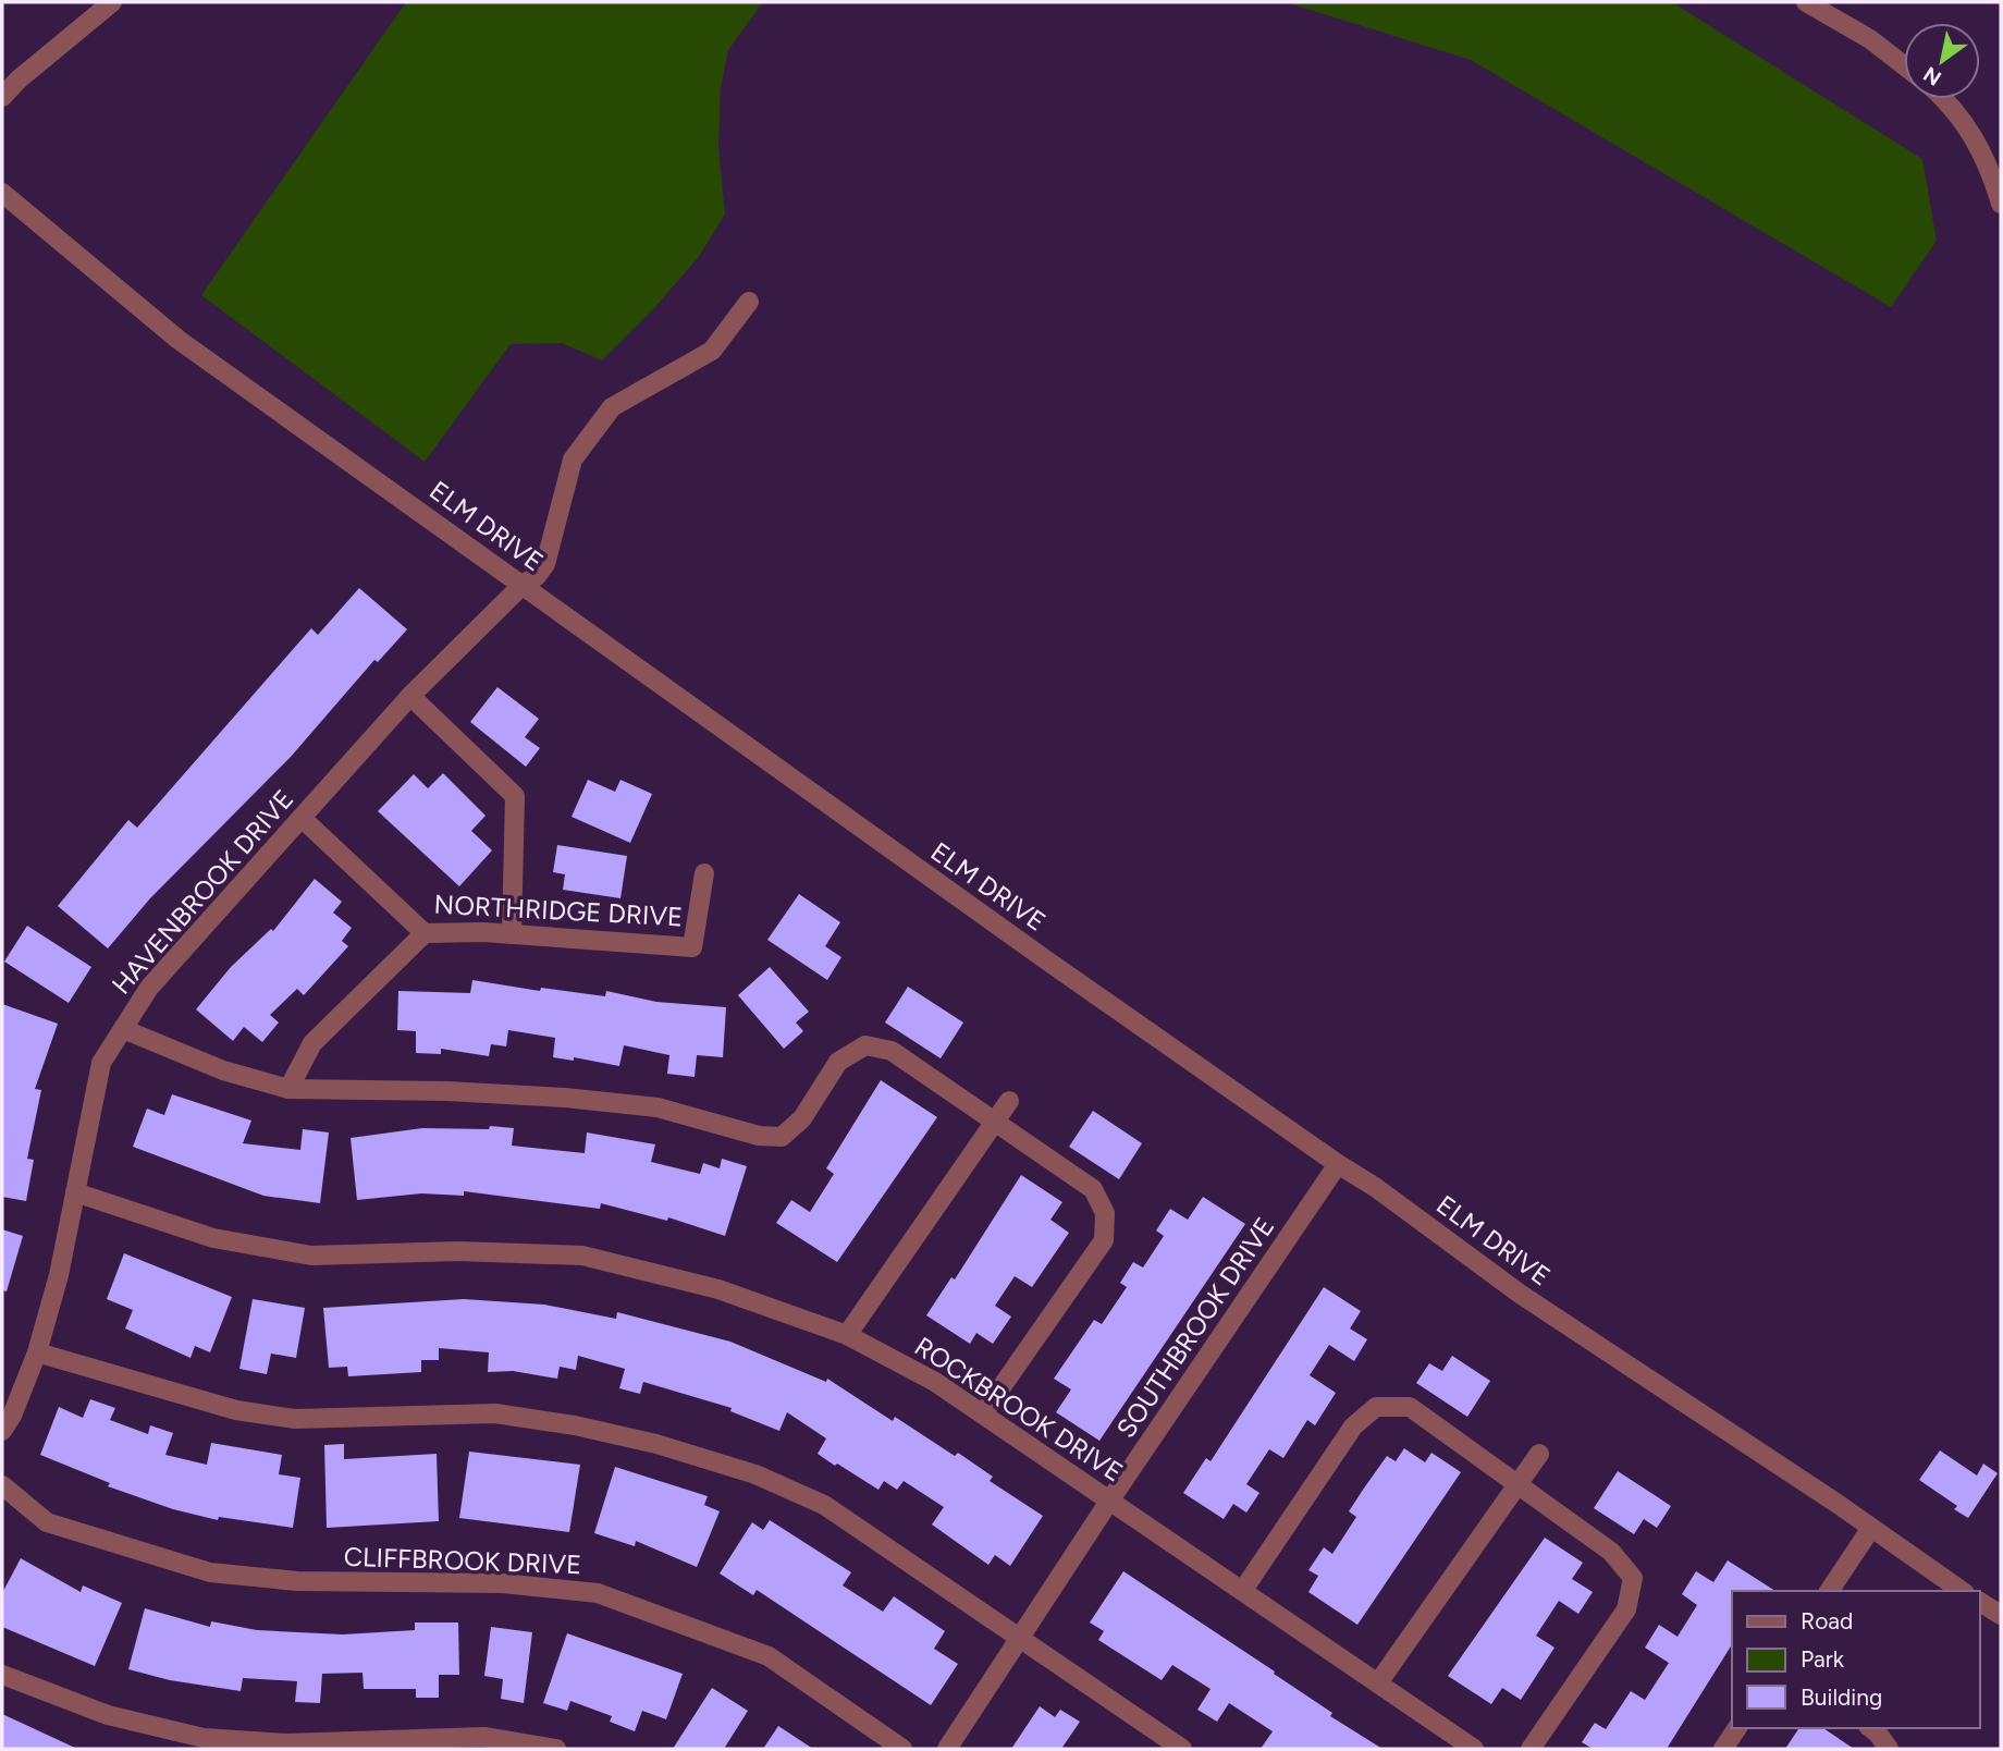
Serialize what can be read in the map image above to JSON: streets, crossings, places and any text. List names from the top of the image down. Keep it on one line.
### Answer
{"streets":{"street":["ELM DRIVE","HAVENBROOK DRIVE","NORTHRIDGE DRIVE","SOUTHBROOK DRIVE","ROCKBROOK DRIVE","CLIFFBROOK DRIVE"]},"crossings":[["ELM DRIVE","HAVENBROOK DRIVE"],["ELM DRIVE","SOUTHBROOK DRIVE"],["HAVENBROOK DRIVE","NORTHRIDGE DRIVE"],["HAVENBROOK DRIVE","ROCKBROOK DRIVE"],["SOUTHBROOK DRIVE","ROCKBROOK DRIVE"]],"legend":["Road","Park","Building"],"north":"bottom left"}
